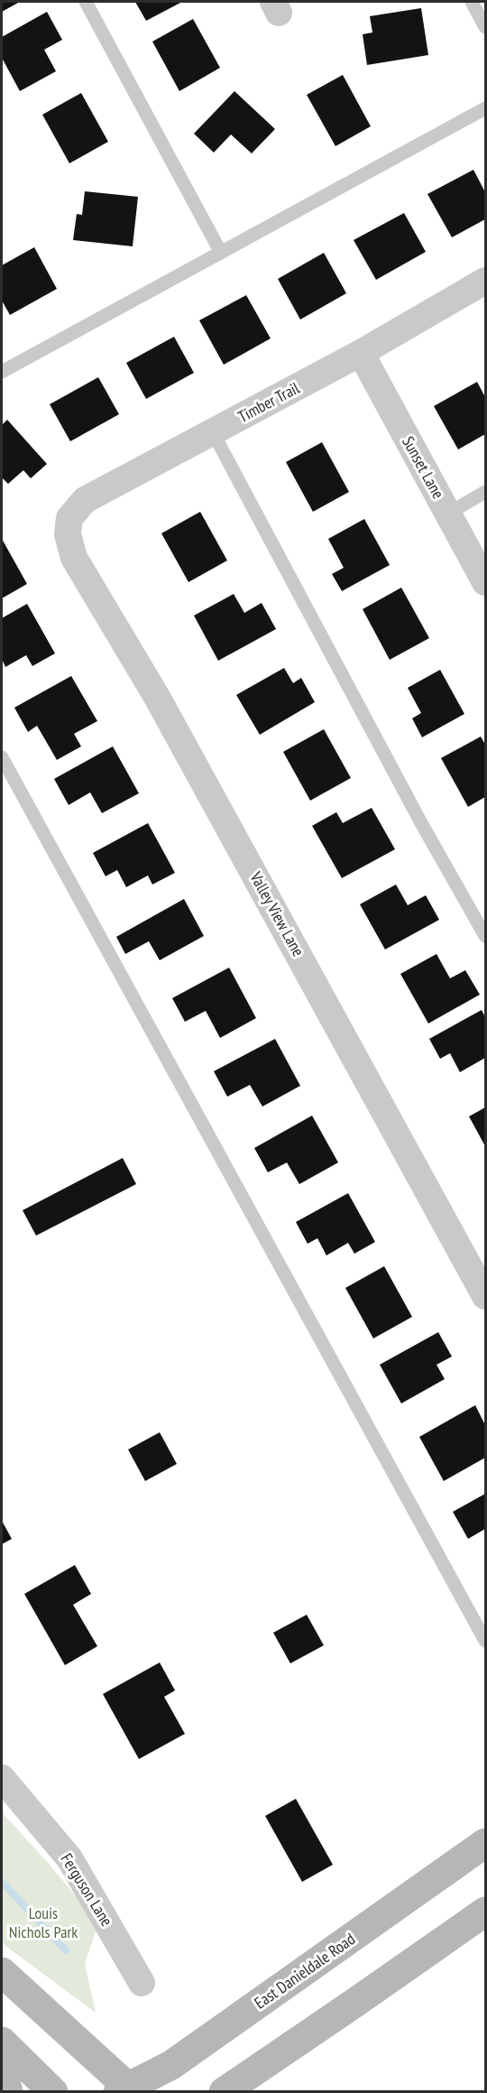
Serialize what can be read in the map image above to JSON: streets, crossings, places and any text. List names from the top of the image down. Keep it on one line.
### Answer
{"streets":{"main road":["East Danieldale Road"],"street":["Timber Trail","Sunset Lane","Valley View Lane","Ferguson Lane"]},"crossings":[["Timber Trail","Sunset Lane"],["Timber Trail","Valley View Lane"]],"parks":["Louis Nichols Park"]}
